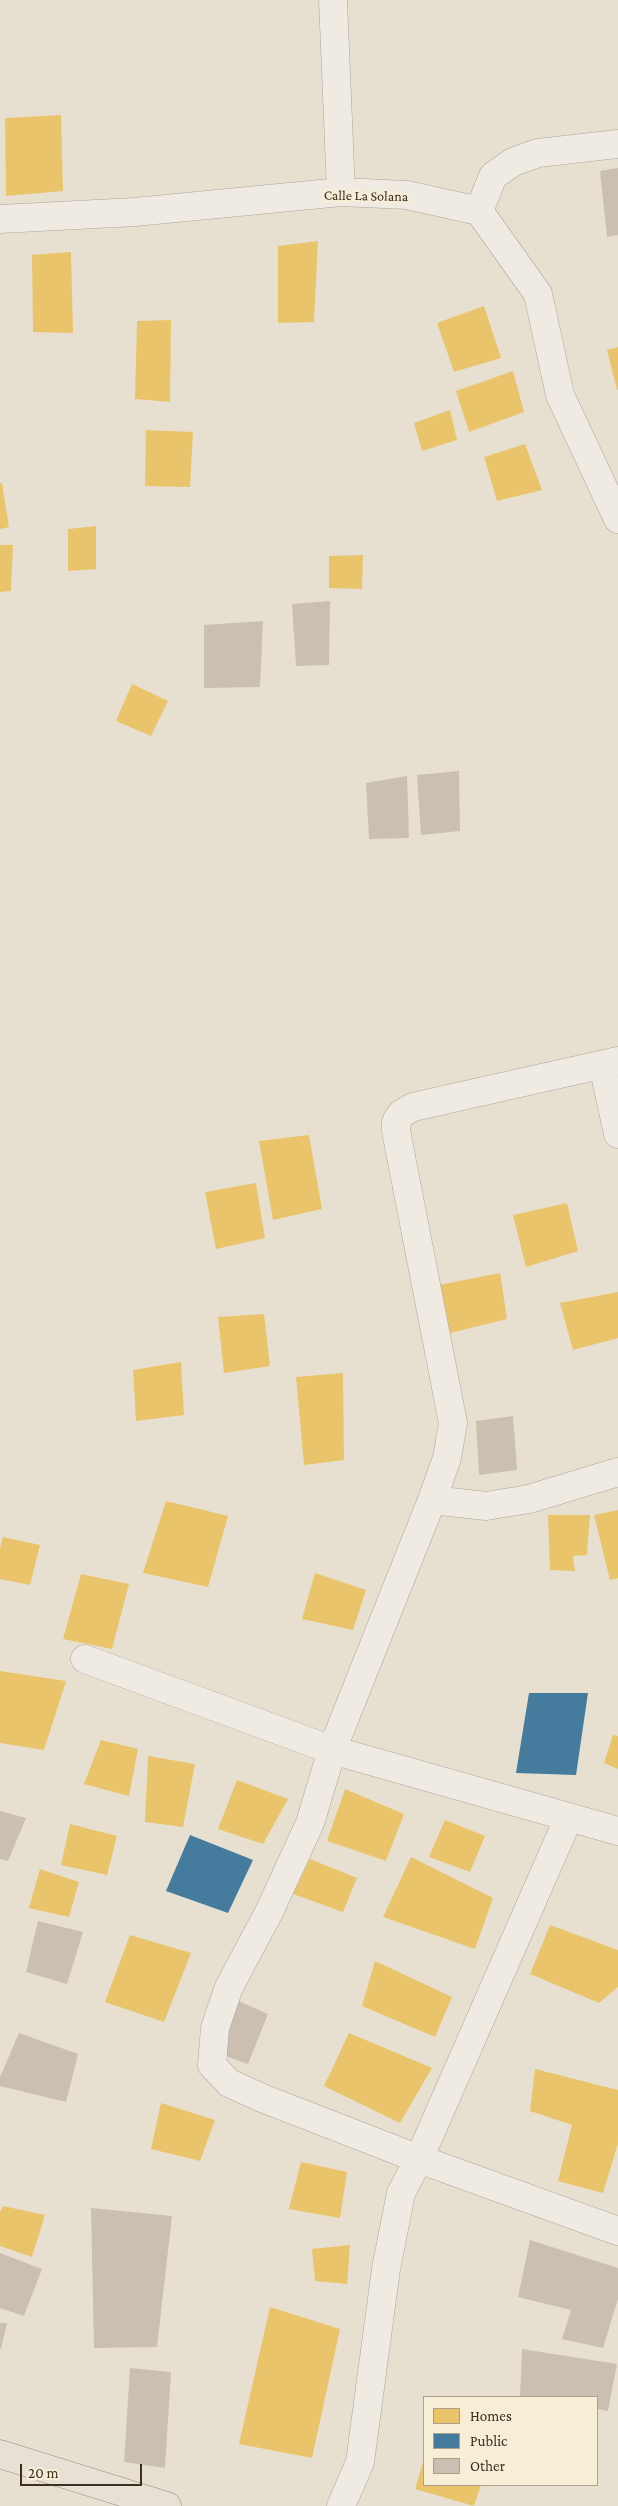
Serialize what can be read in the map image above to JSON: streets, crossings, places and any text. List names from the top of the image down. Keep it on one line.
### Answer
{"streets":{"street":["Calle La Solana"]},"legend":["Homes","Public","Other"],"scale_bar":"20 m"}
